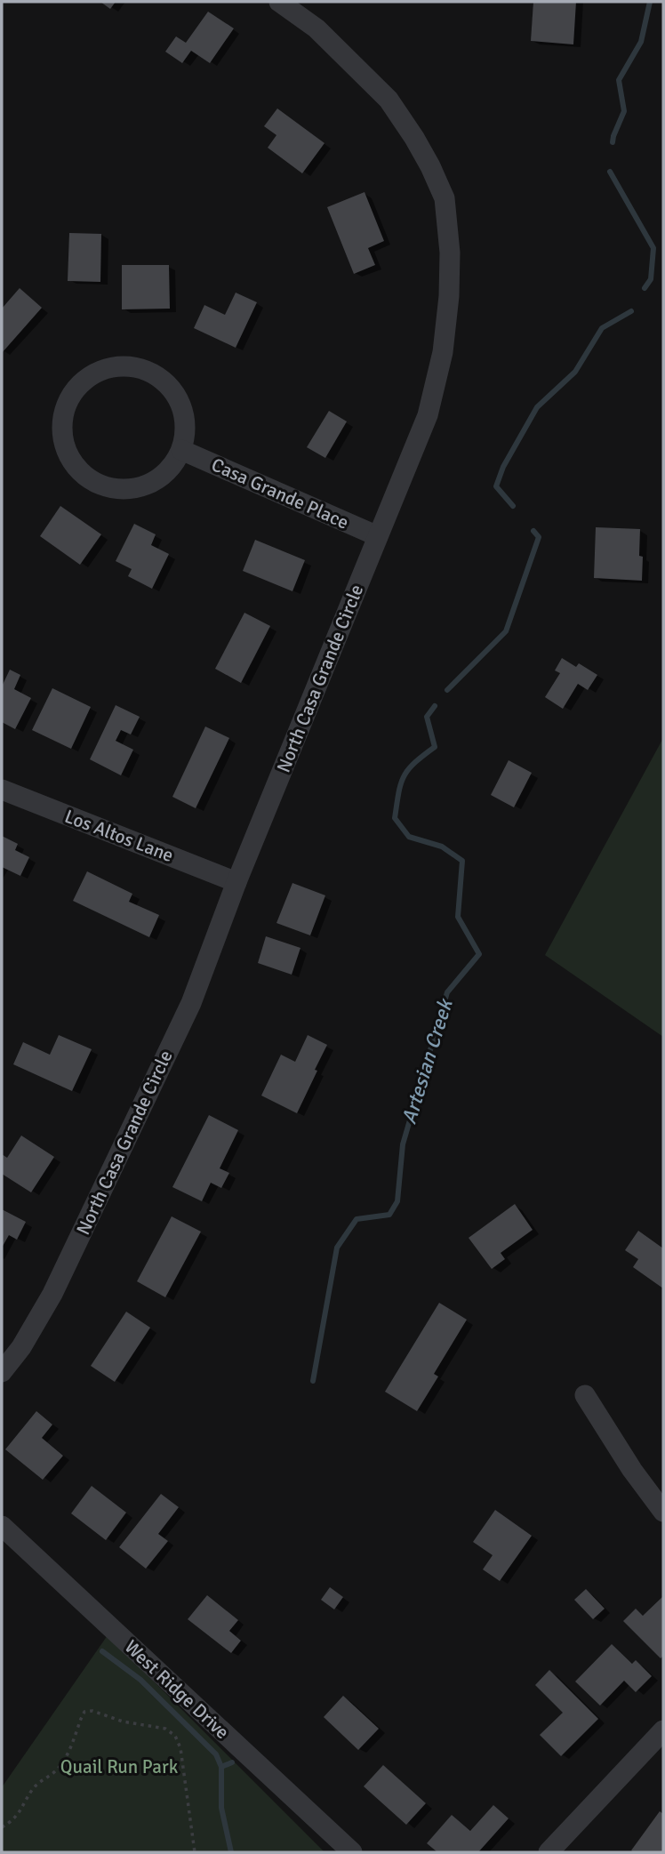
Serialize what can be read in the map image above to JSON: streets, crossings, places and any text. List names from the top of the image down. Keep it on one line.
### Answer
{"streets":{"street":["Casa Grande Place","North Casa Grande Circle","Los Altos Lane","West Ridge Drive"]},"crossings":[["Casa Grande Place","North Casa Grande Circle"],["North Casa Grande Circle","Los Altos Lane"]],"water":["Artesian Creek"],"parks":["Quail Run Park"]}
